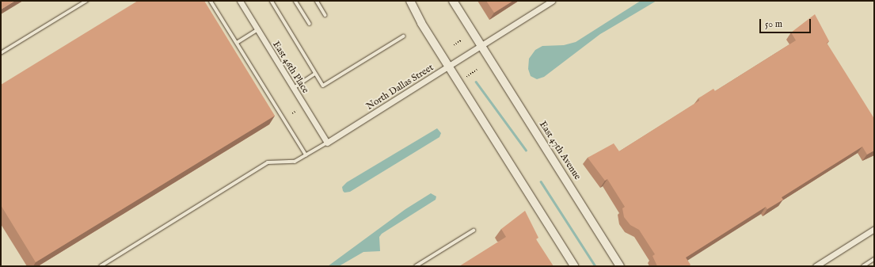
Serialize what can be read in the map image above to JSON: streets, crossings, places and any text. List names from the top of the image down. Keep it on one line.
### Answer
{"streets":{"main road":["East 47th Avenue"],"street":["East 46th Place","North Dallas Street"]},"crossings":[["East 46th Place","North Dallas Street"],["North Dallas Street","East 47th Avenue"]],"scale_bar":"50 m"}
